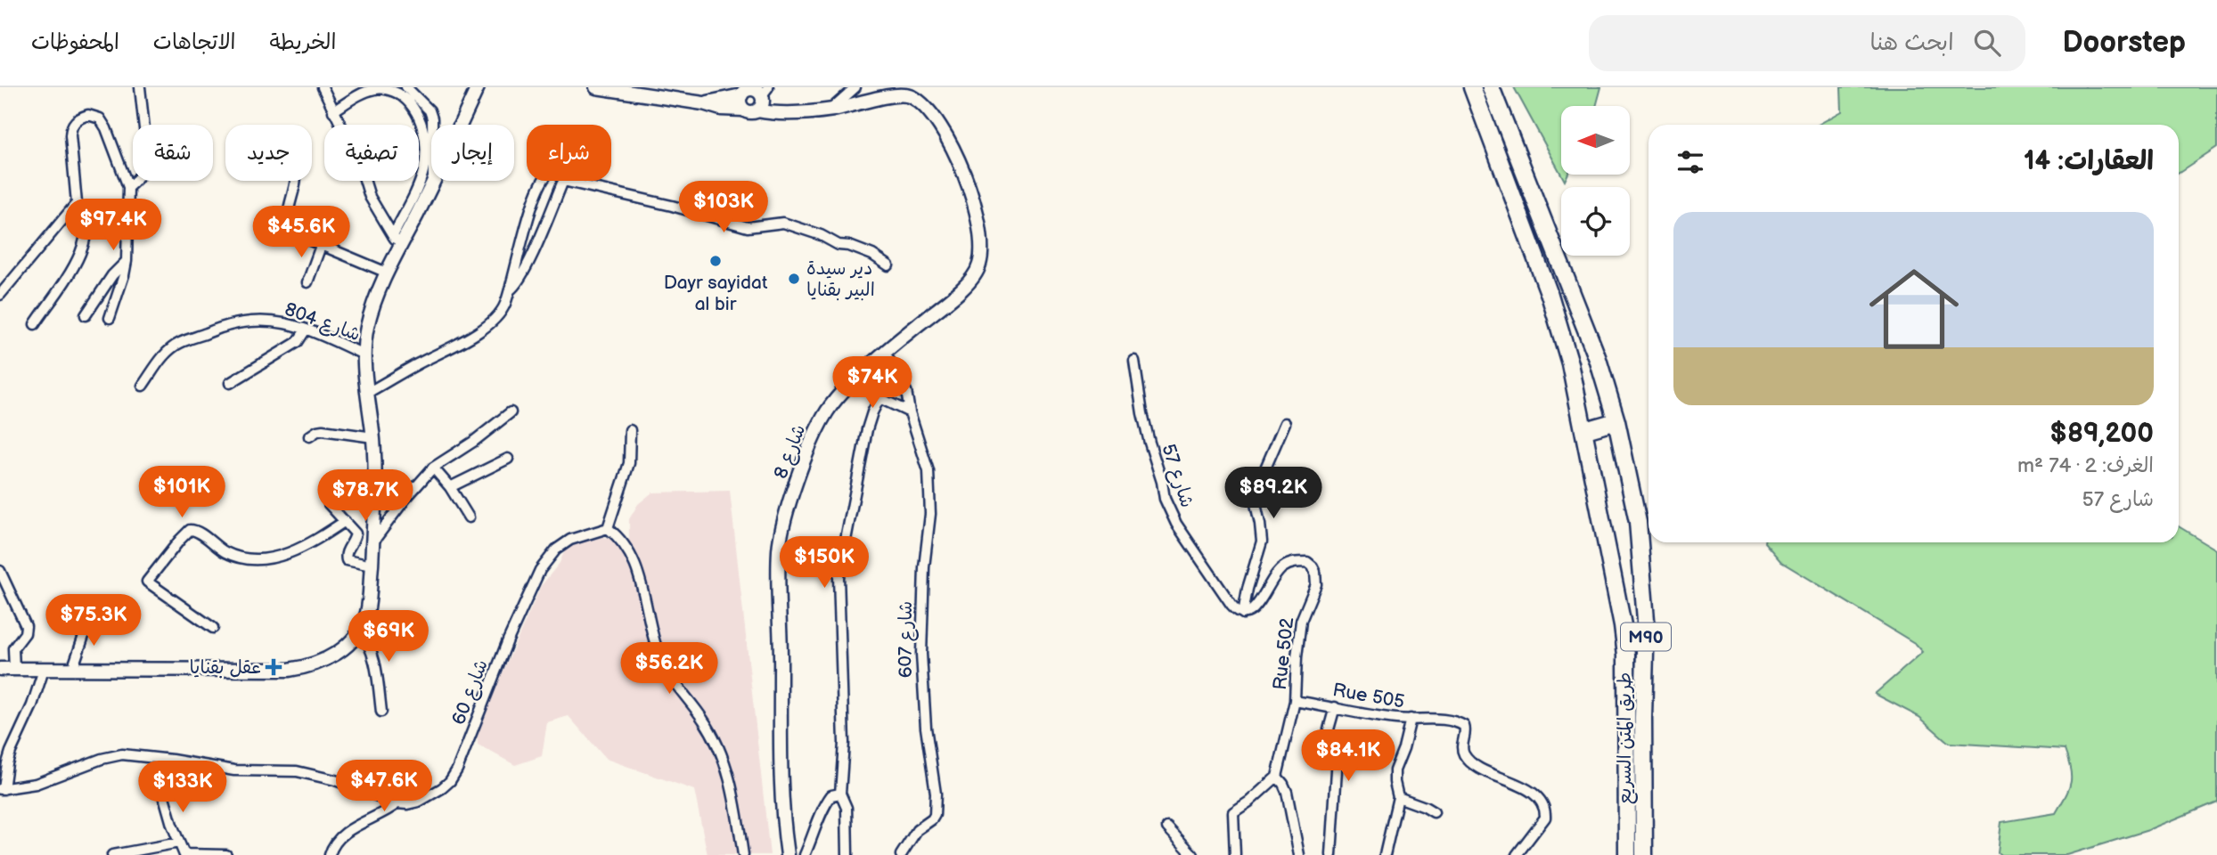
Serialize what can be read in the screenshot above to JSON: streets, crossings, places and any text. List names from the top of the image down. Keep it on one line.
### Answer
{"streets":{"highway":["M90","طريق المتن السريع"],"street":["شارع 804","شارع 8","شارع 57","شارع 607","Rue 502","شارع 60","Rue 505"]},"crossings":[["شارع 8","شارع 607"],["شارع 57","Rue 502"],["Rue 502","Rue 505"]],"places":{"other":["Dayr sayidat al bir","دير سيدة البير بقنايا"],"health":["عقل بقنايا"]},"north":"left","page":{"header":"Doorstep","search":"ابحث هنا","nav":["الخريطة","الاتجاهات","المحفوظات"],"chip":["شراء","إيجار","تصفية","جديد","شقة"],"heading":"العقارات: 14","price":["$103K","$97.4K","$45.6K","$74K","$101K","$89.2K","$78.7K","$150K","$75.3K","$69K","$56.2K","$84.1K","$47.6K","$133K"],"list":[{"name":"$89,200","note":"الغرف: 2 · 74 m² · شارع 57"}]}}
